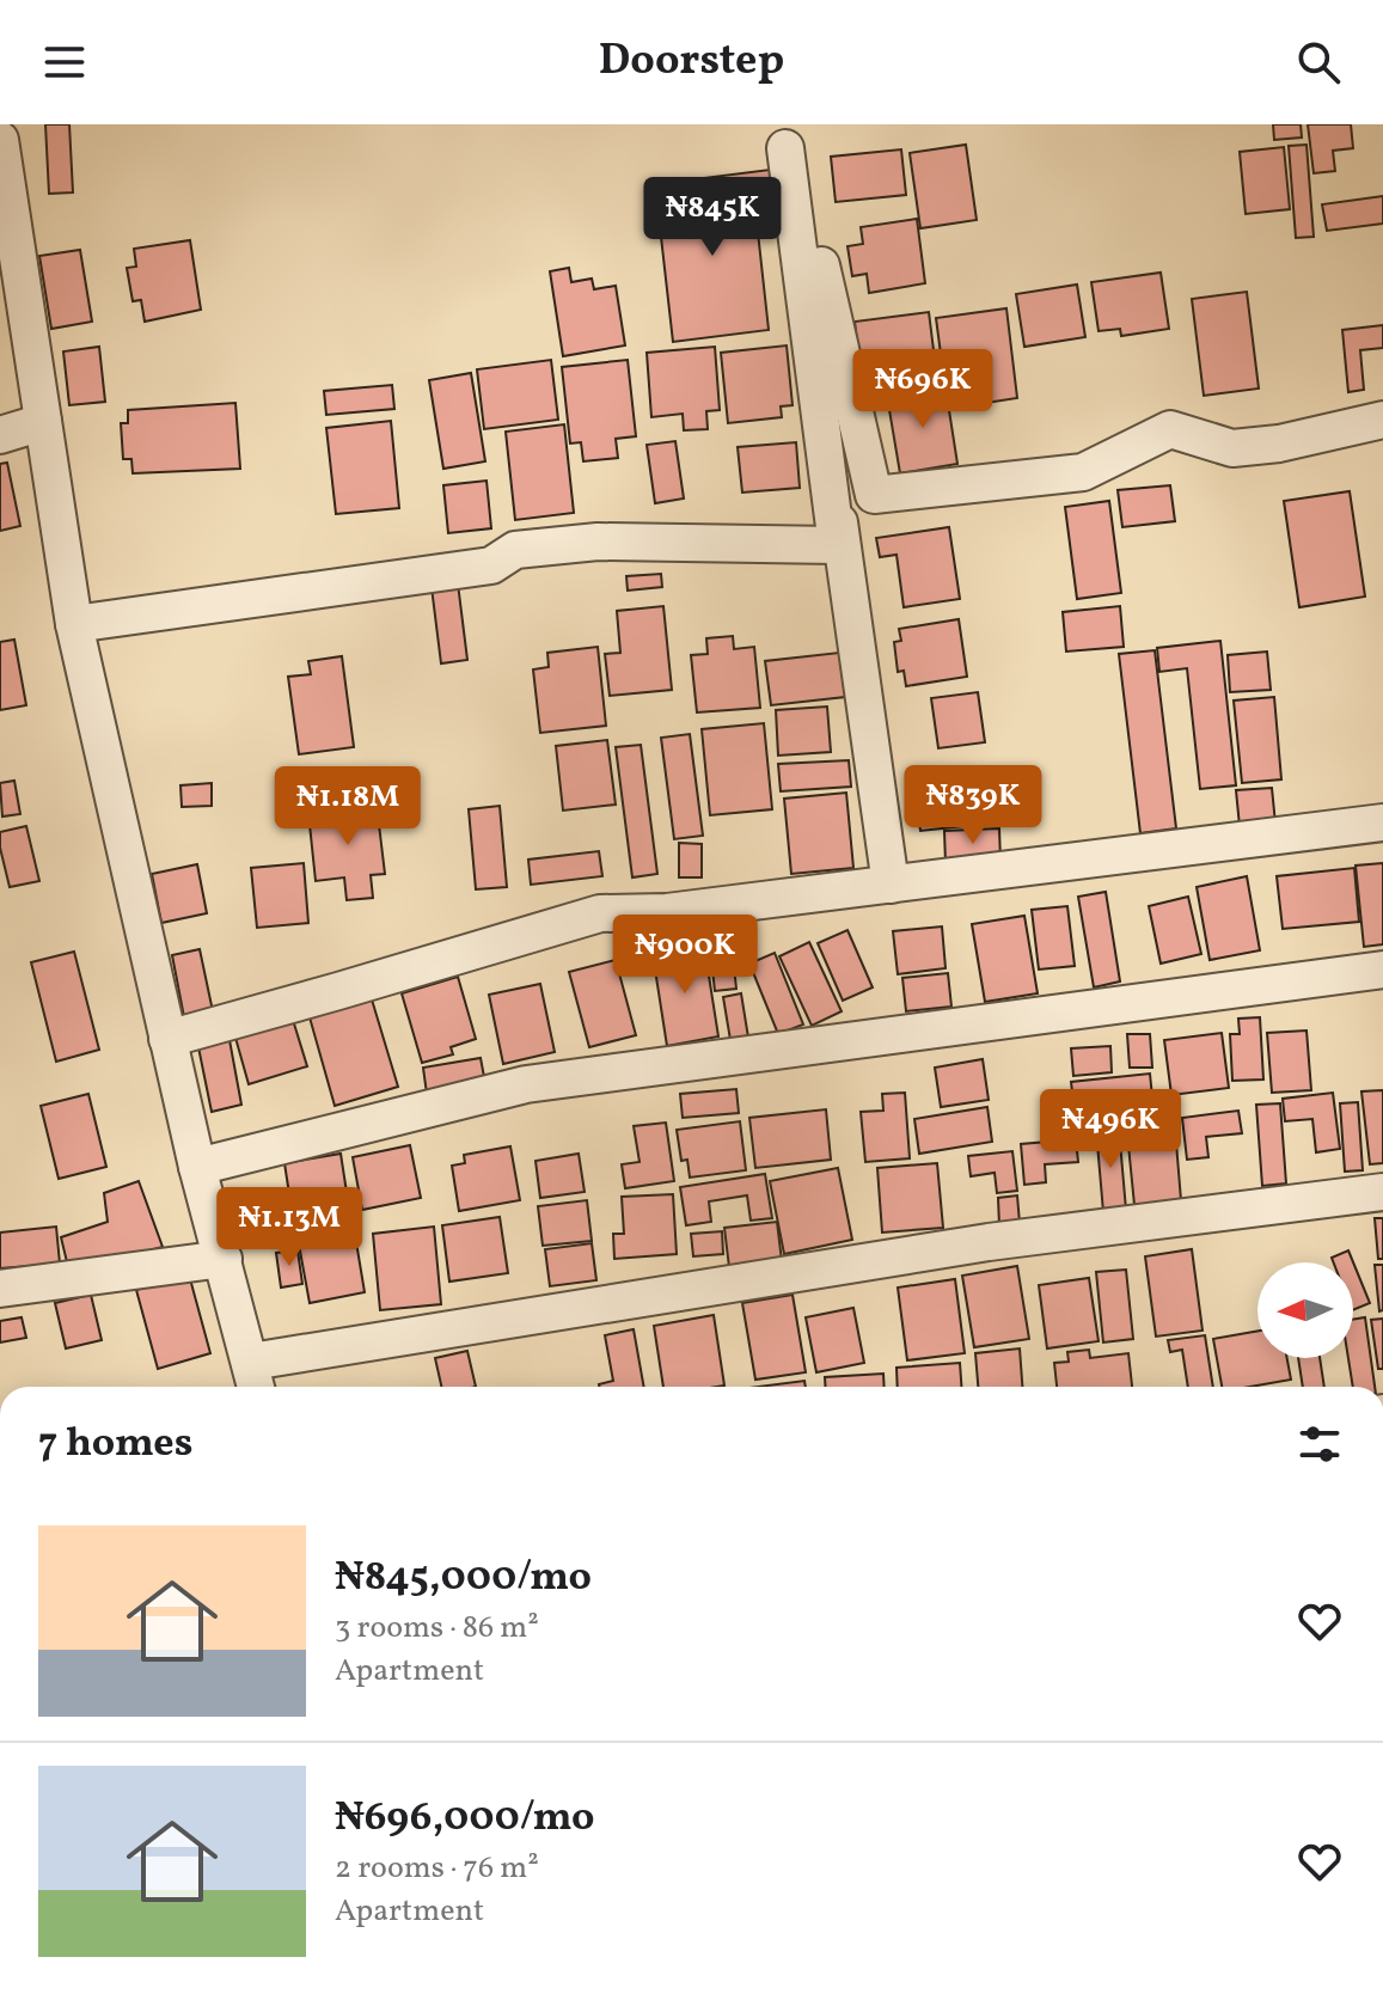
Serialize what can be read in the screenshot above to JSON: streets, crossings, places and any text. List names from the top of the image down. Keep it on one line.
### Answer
{"north":"left","page":{"header":"Doorstep","price":["₦845K","₦696K","₦839K","₦1.18M","₦900K","₦496K","₦1.13M"],"heading":"7 homes","list":[{"name":"₦845,000/mo","note":"3 rooms · 86 m² · Apartment"},{"name":"₦696,000/mo","note":"2 rooms · 76 m² · Apartment"}]}}
